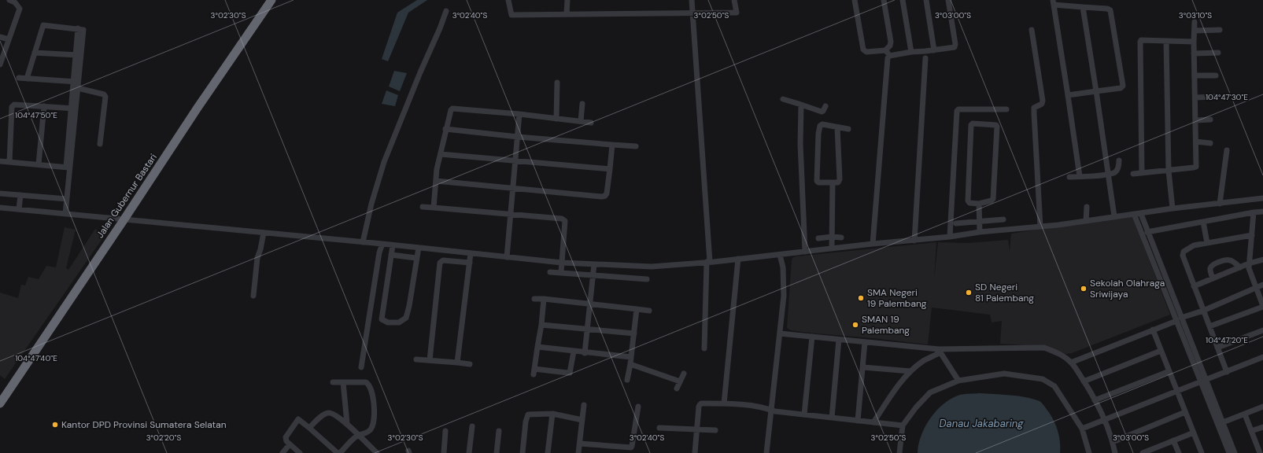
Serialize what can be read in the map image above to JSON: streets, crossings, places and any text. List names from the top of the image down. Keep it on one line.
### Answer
{"streets":{"highway":["Jalan Gubernur Bastari"]},"water":["Danau Jakabaring"],"places":["Sekolah Olahraga Sriwijaya","SD Negeri 81 Palembang","SMA Negeri 19 Palembang","SMAN 19 Palembang","Kantor DPD Provinsi Sumatera Selatan"],"coordinates":["3°02'30\"S","3°02'40\"S","3°02'50\"S","3°03'00\"S","3°03'10\"S","104°47'30\"E","104°47'50\"E","104°47'20\"E","104°47'40\"E","3°02'20\"S"]}
